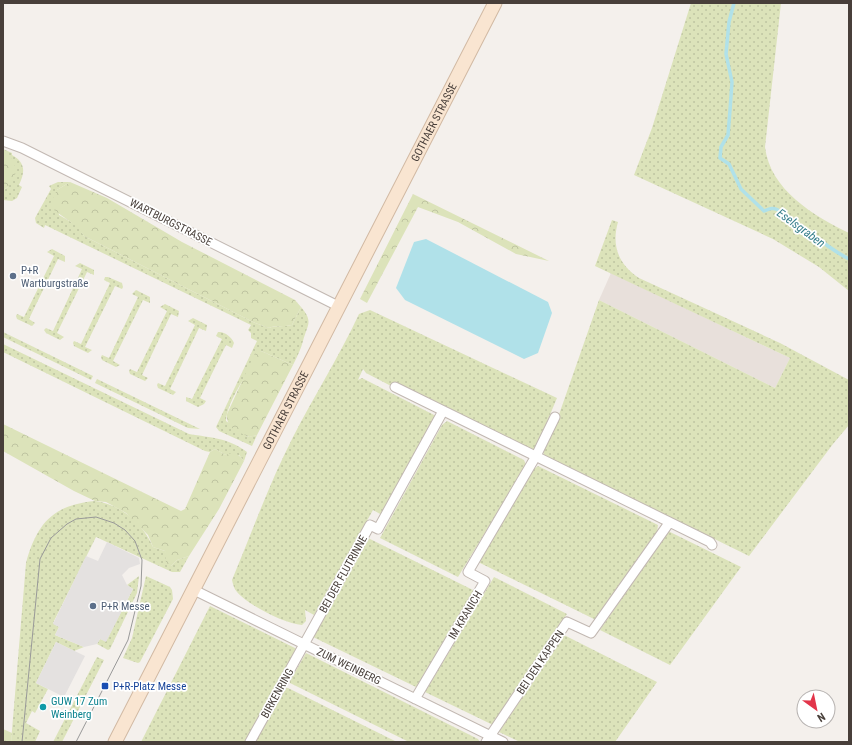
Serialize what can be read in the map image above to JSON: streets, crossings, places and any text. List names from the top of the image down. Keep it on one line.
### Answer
{"streets":{"main road":["GOTHAER STRASSE"],"street":["WARTBURGSTRASSE","BEI DER FLUTRINNE","IM KRANICH","BEI DEN KAPPEN","ZUM WEINBERG","BIRKENRING"]},"crossings":[["GOTHAER STRASSE","WARTBURGSTRASSE"],["GOTHAER STRASSE","ZUM WEINBERG"],["BEI DER FLUTRINNE","ZUM WEINBERG"],["BEI DER FLUTRINNE","BIRKENRING"],["IM KRANICH","ZUM WEINBERG"],["BEI DEN KAPPEN","ZUM WEINBERG"],["ZUM WEINBERG","BIRKENRING"]],"water":["Eselsgraben"],"places":{"other":["P+R Wartburgstraße","P+R Messe","GUW 17 Zum Weinberg"],"transit":["P+R-Platz Messe"]},"north":"bottom right"}
